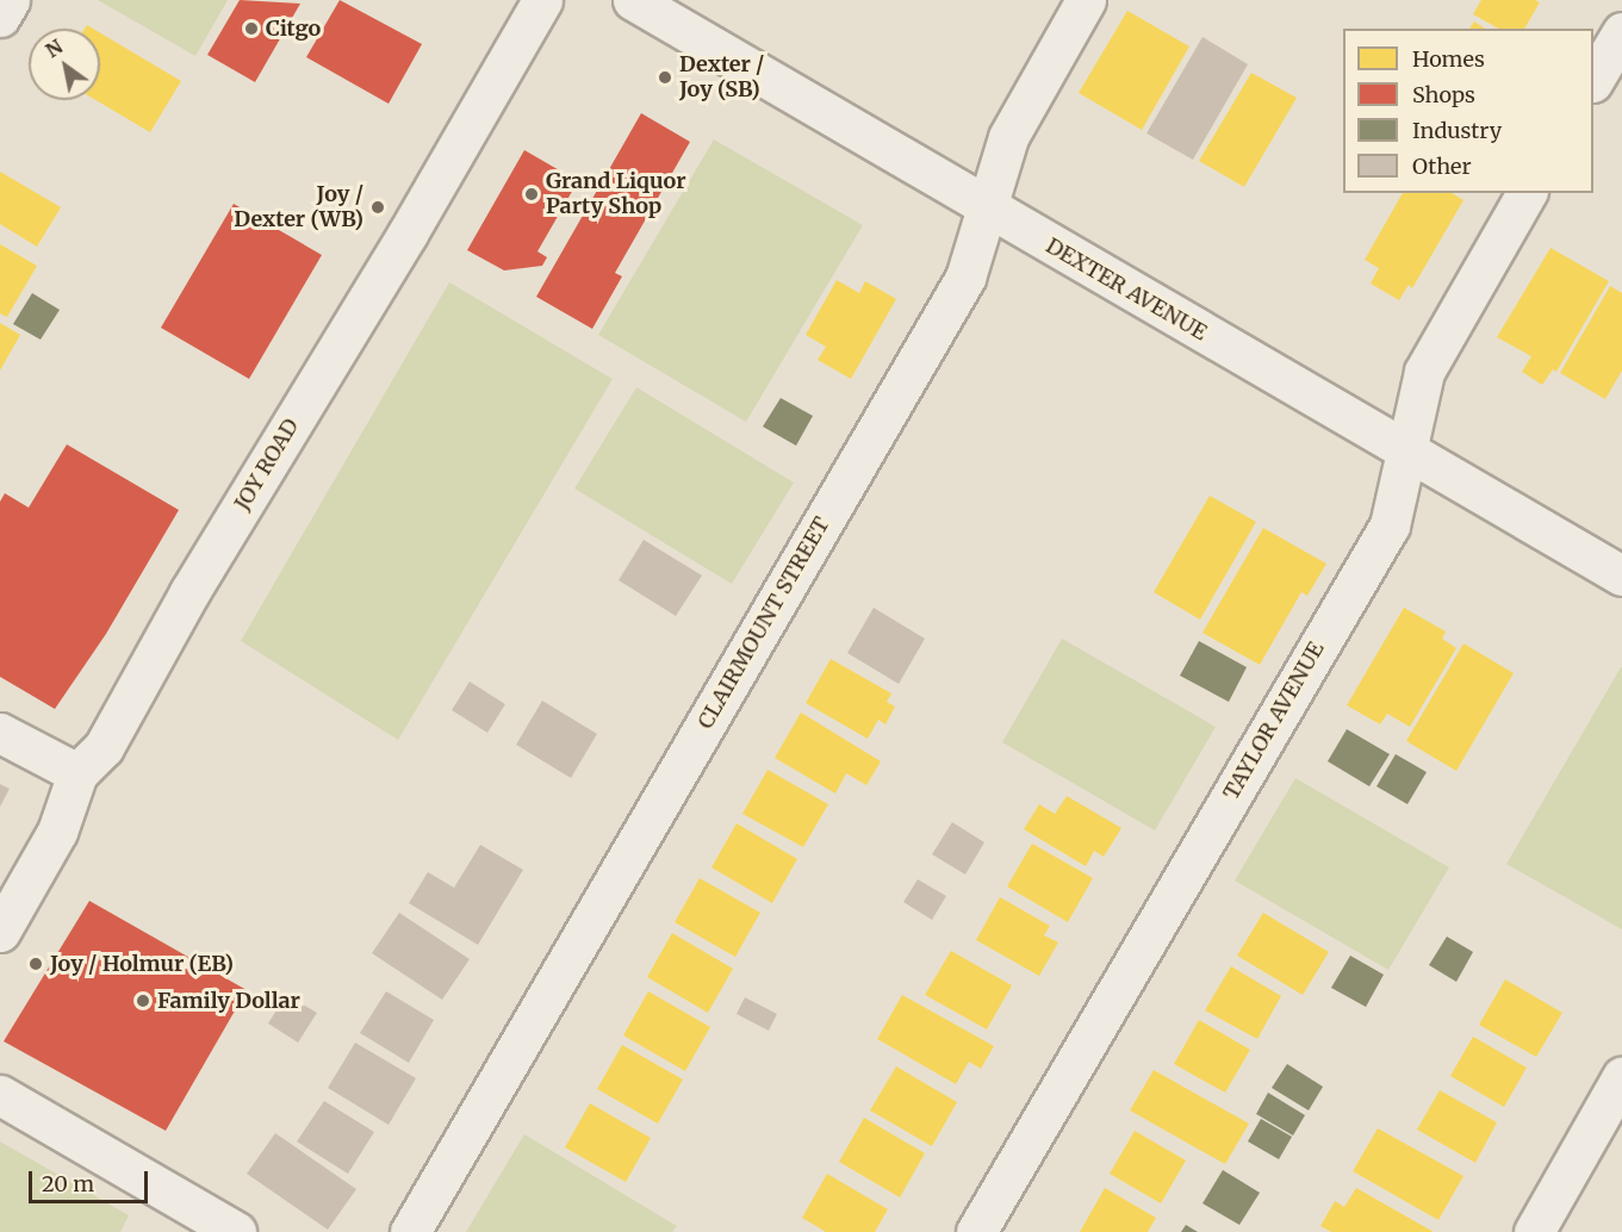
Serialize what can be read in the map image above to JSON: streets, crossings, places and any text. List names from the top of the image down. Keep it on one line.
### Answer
{"streets":{"street":["DEXTER AVENUE","JOY ROAD","CLAIRMOUNT STREET","TAYLOR AVENUE"]},"crossings":[["DEXTER AVENUE","CLAIRMOUNT STREET"],["DEXTER AVENUE","TAYLOR AVENUE"]],"places":["Citgo","Dexter / Joy (SB)","Grand Liquor Party Shop","Joy / Dexter (WB)","Joy / Holmur (EB)","Family Dollar"],"legend":["Homes","Shops","Industry","Other"],"scale_bar":"20 m","north":"top left"}
